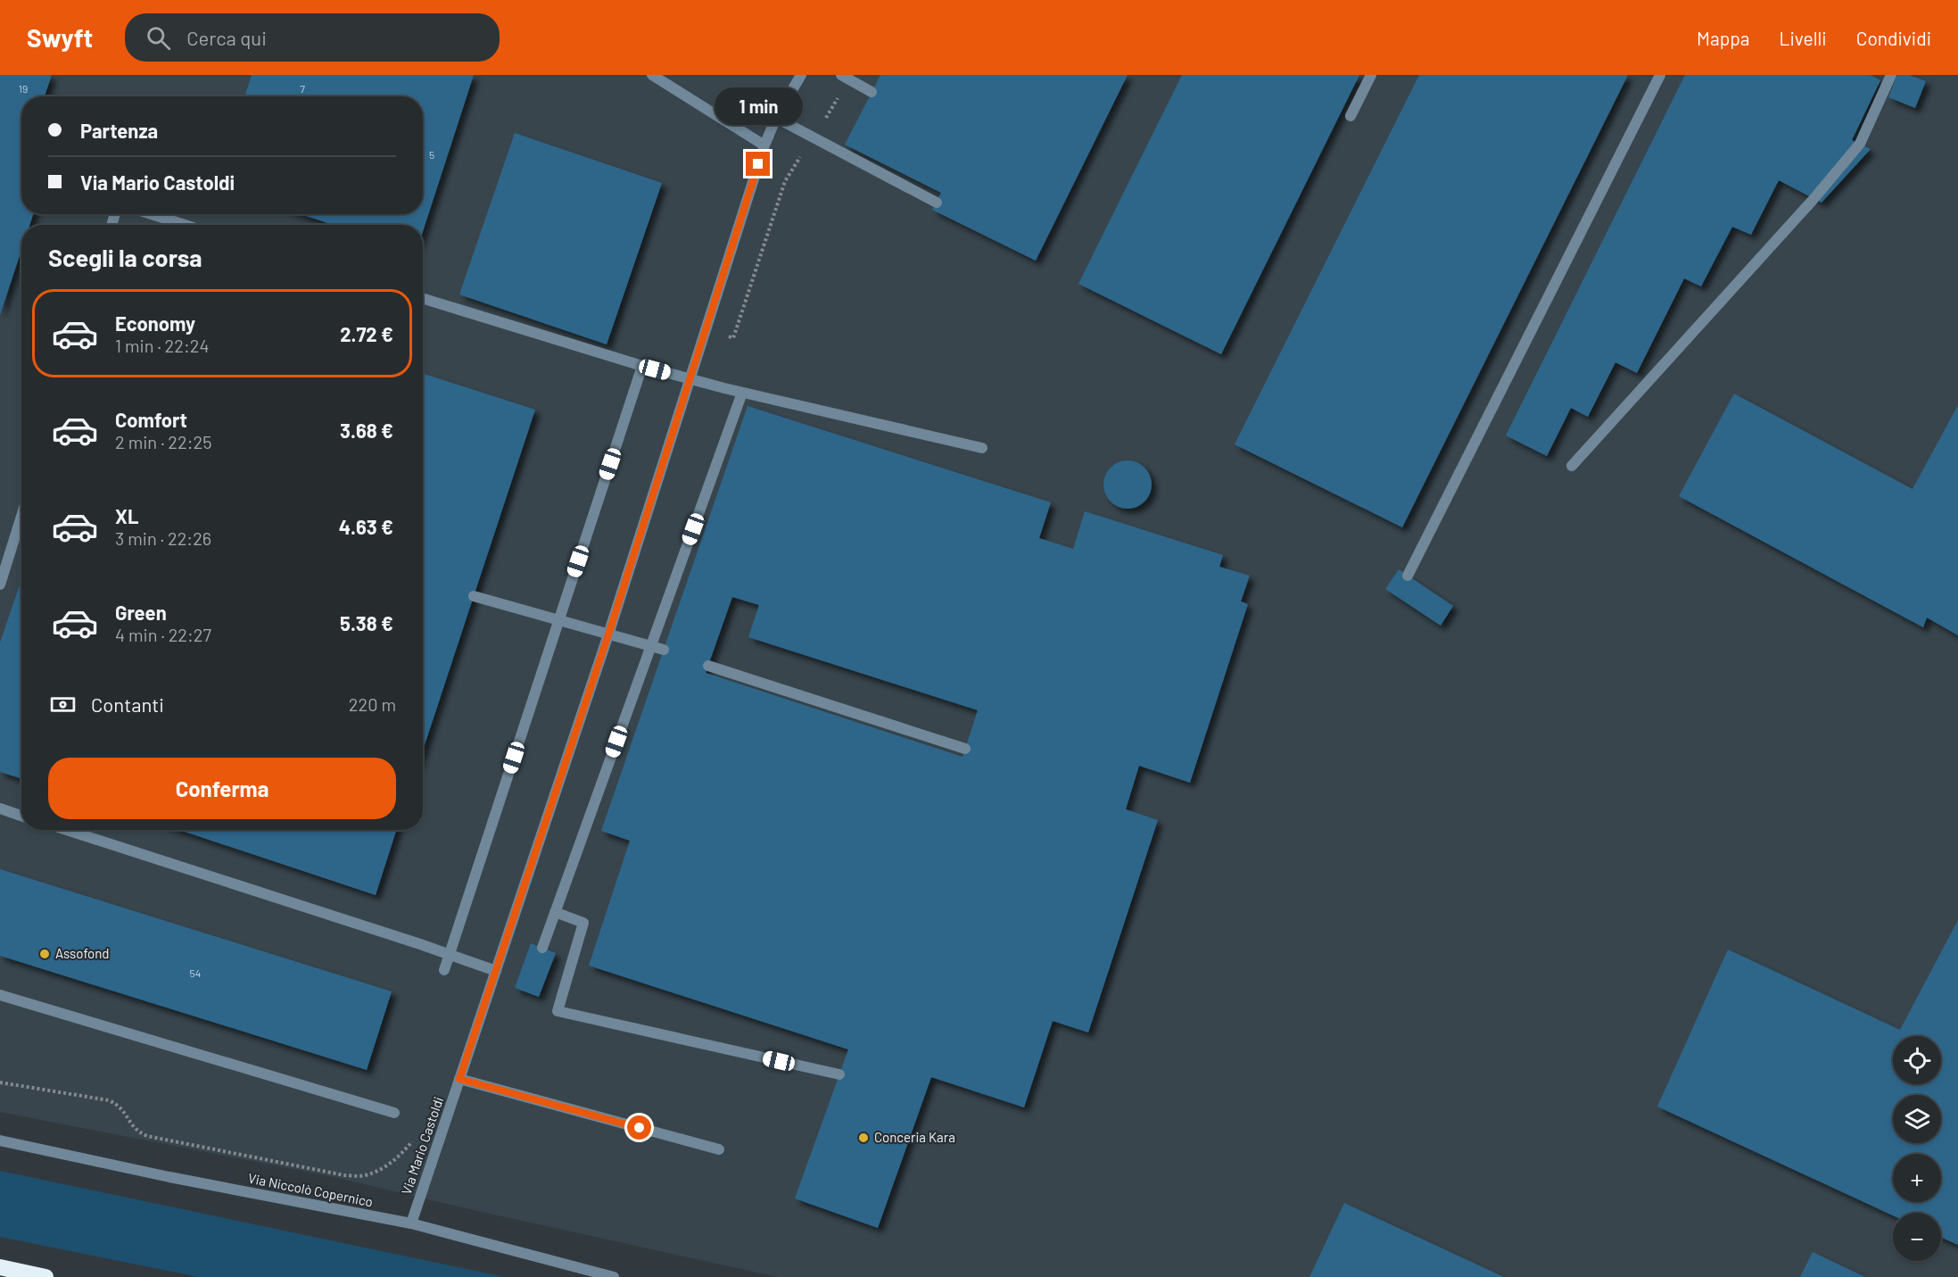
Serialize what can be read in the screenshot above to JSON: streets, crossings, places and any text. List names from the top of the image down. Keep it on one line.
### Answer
{"streets":{"street":["Via Mario Castoldi","Via Niccolò Copernico"]},"crossings":[["Via Mario Castoldi","Via Niccolò Copernico"]],"places":["Assofond","Conceria Kara"],"house_numbers":["19","7","5","54"],"page":{"header":"Swyft","search":"Cerca qui","nav":["Mappa","Livelli","Condividi"],"bubble":"1 min","banner":["Partenza","Via Mario Castoldi"],"heading":"Scegli la corsa","list":[{"name":"Economy","note":"1 min · 22:24","value":"2.72 €"},{"name":"Comfort","note":"2 min · 22:25","value":"3.68 €"},{"name":"XL","note":"3 min · 22:26","value":"4.63 €"},{"name":"Green","note":"4 min · 22:27","value":"5.38 €"}],"pay":["Contanti","220 m"],"buttons":"Conferma","map_buttons":["+","−"]}}
